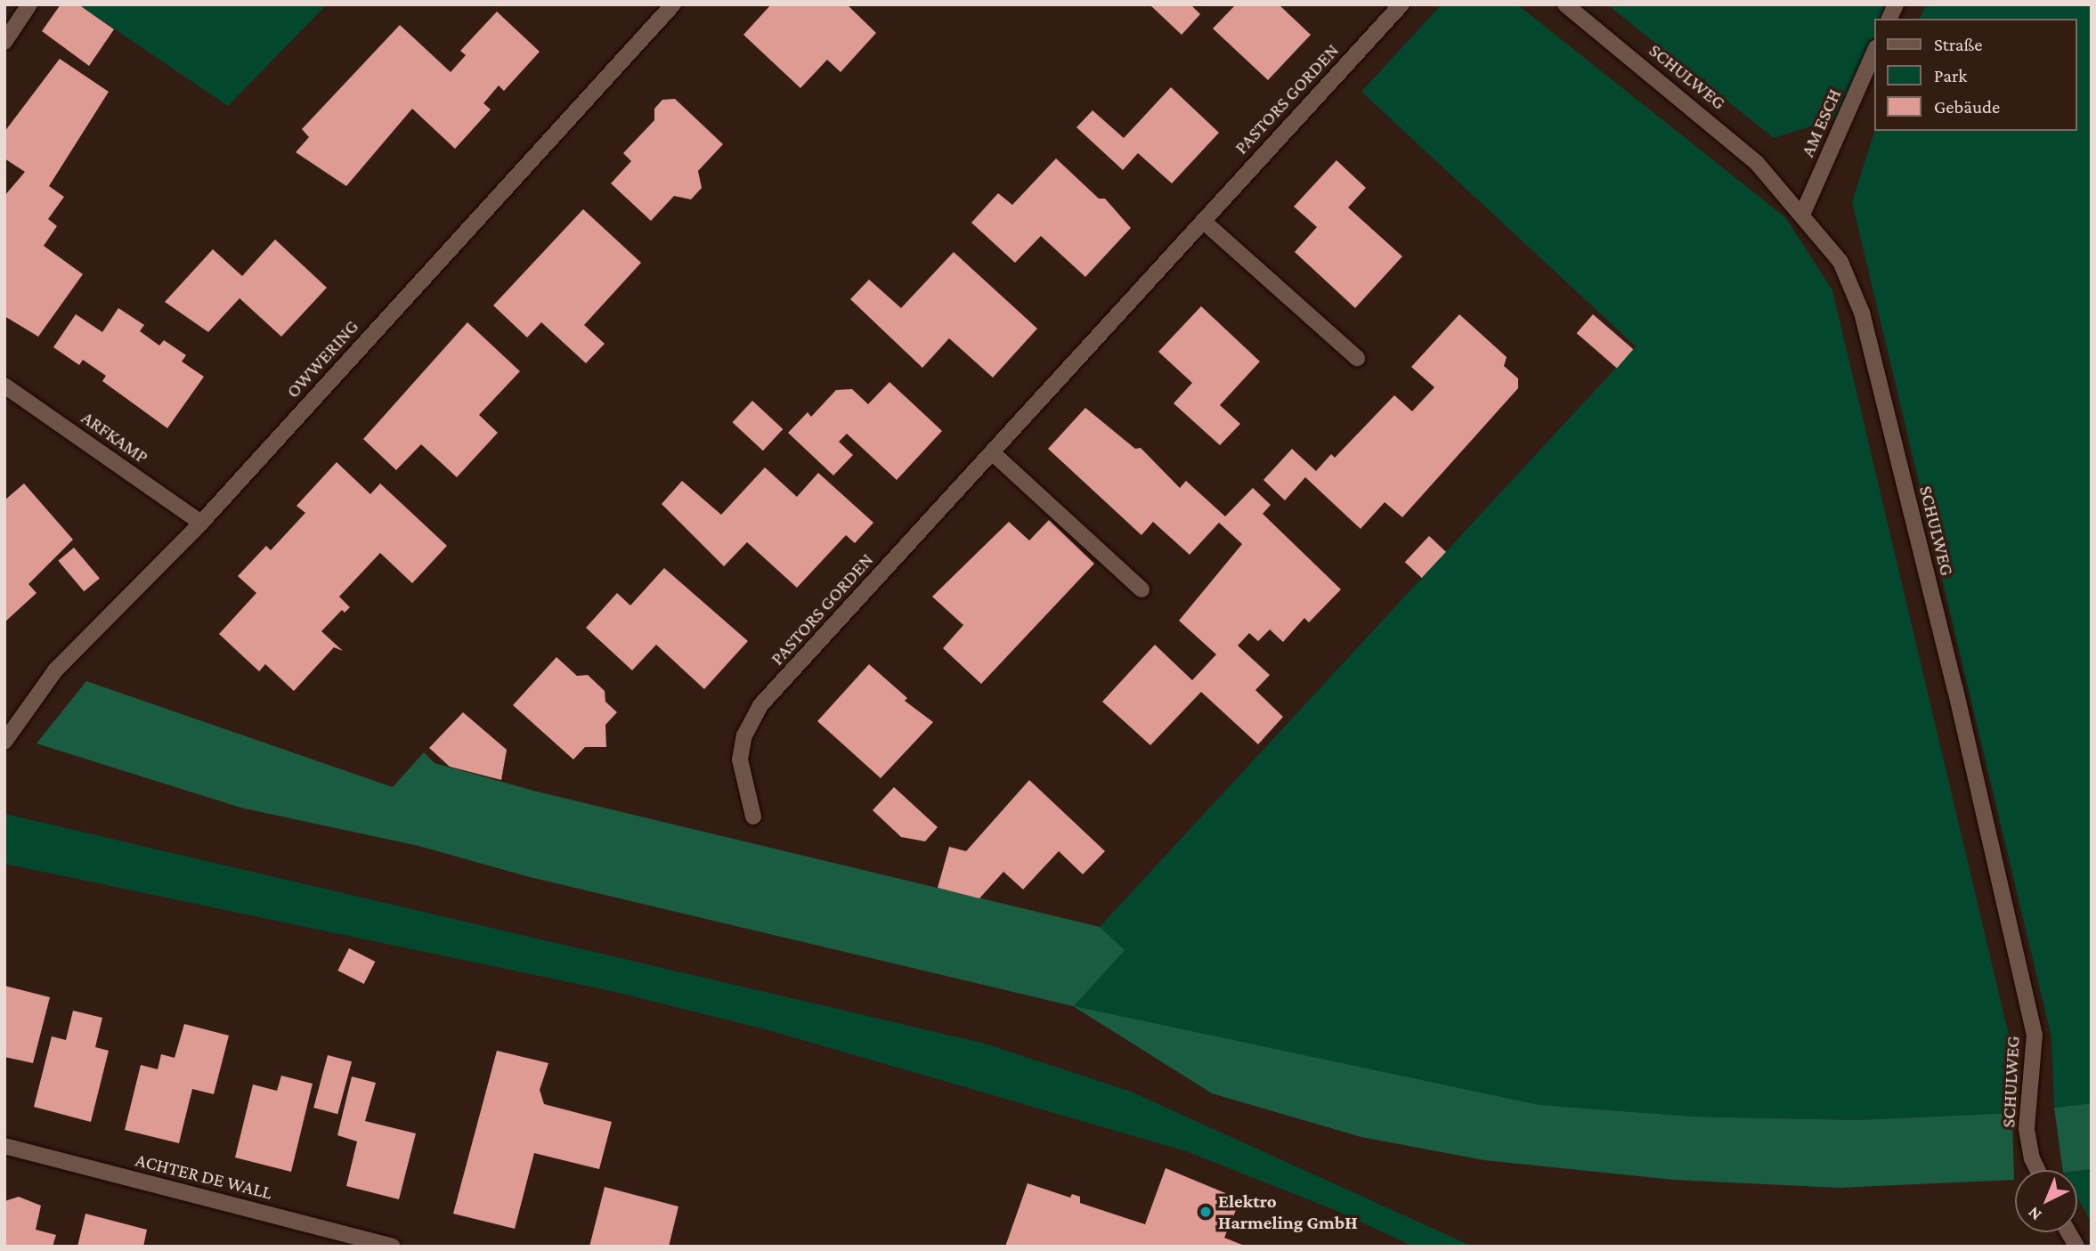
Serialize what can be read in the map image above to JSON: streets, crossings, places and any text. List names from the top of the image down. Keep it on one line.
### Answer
{"streets":{"street":["SCHULWEG","PASTORS GORDEN","AM ESCH","OWWERING","ARFKAMP","ACHTER DE WALL"]},"crossings":[["SCHULWEG","AM ESCH"],["OWWERING","ARFKAMP"]],"places":["Elektro Harmeling GmbH"],"legend":["Straße","Park","Gebäude"],"north":"bottom left"}
